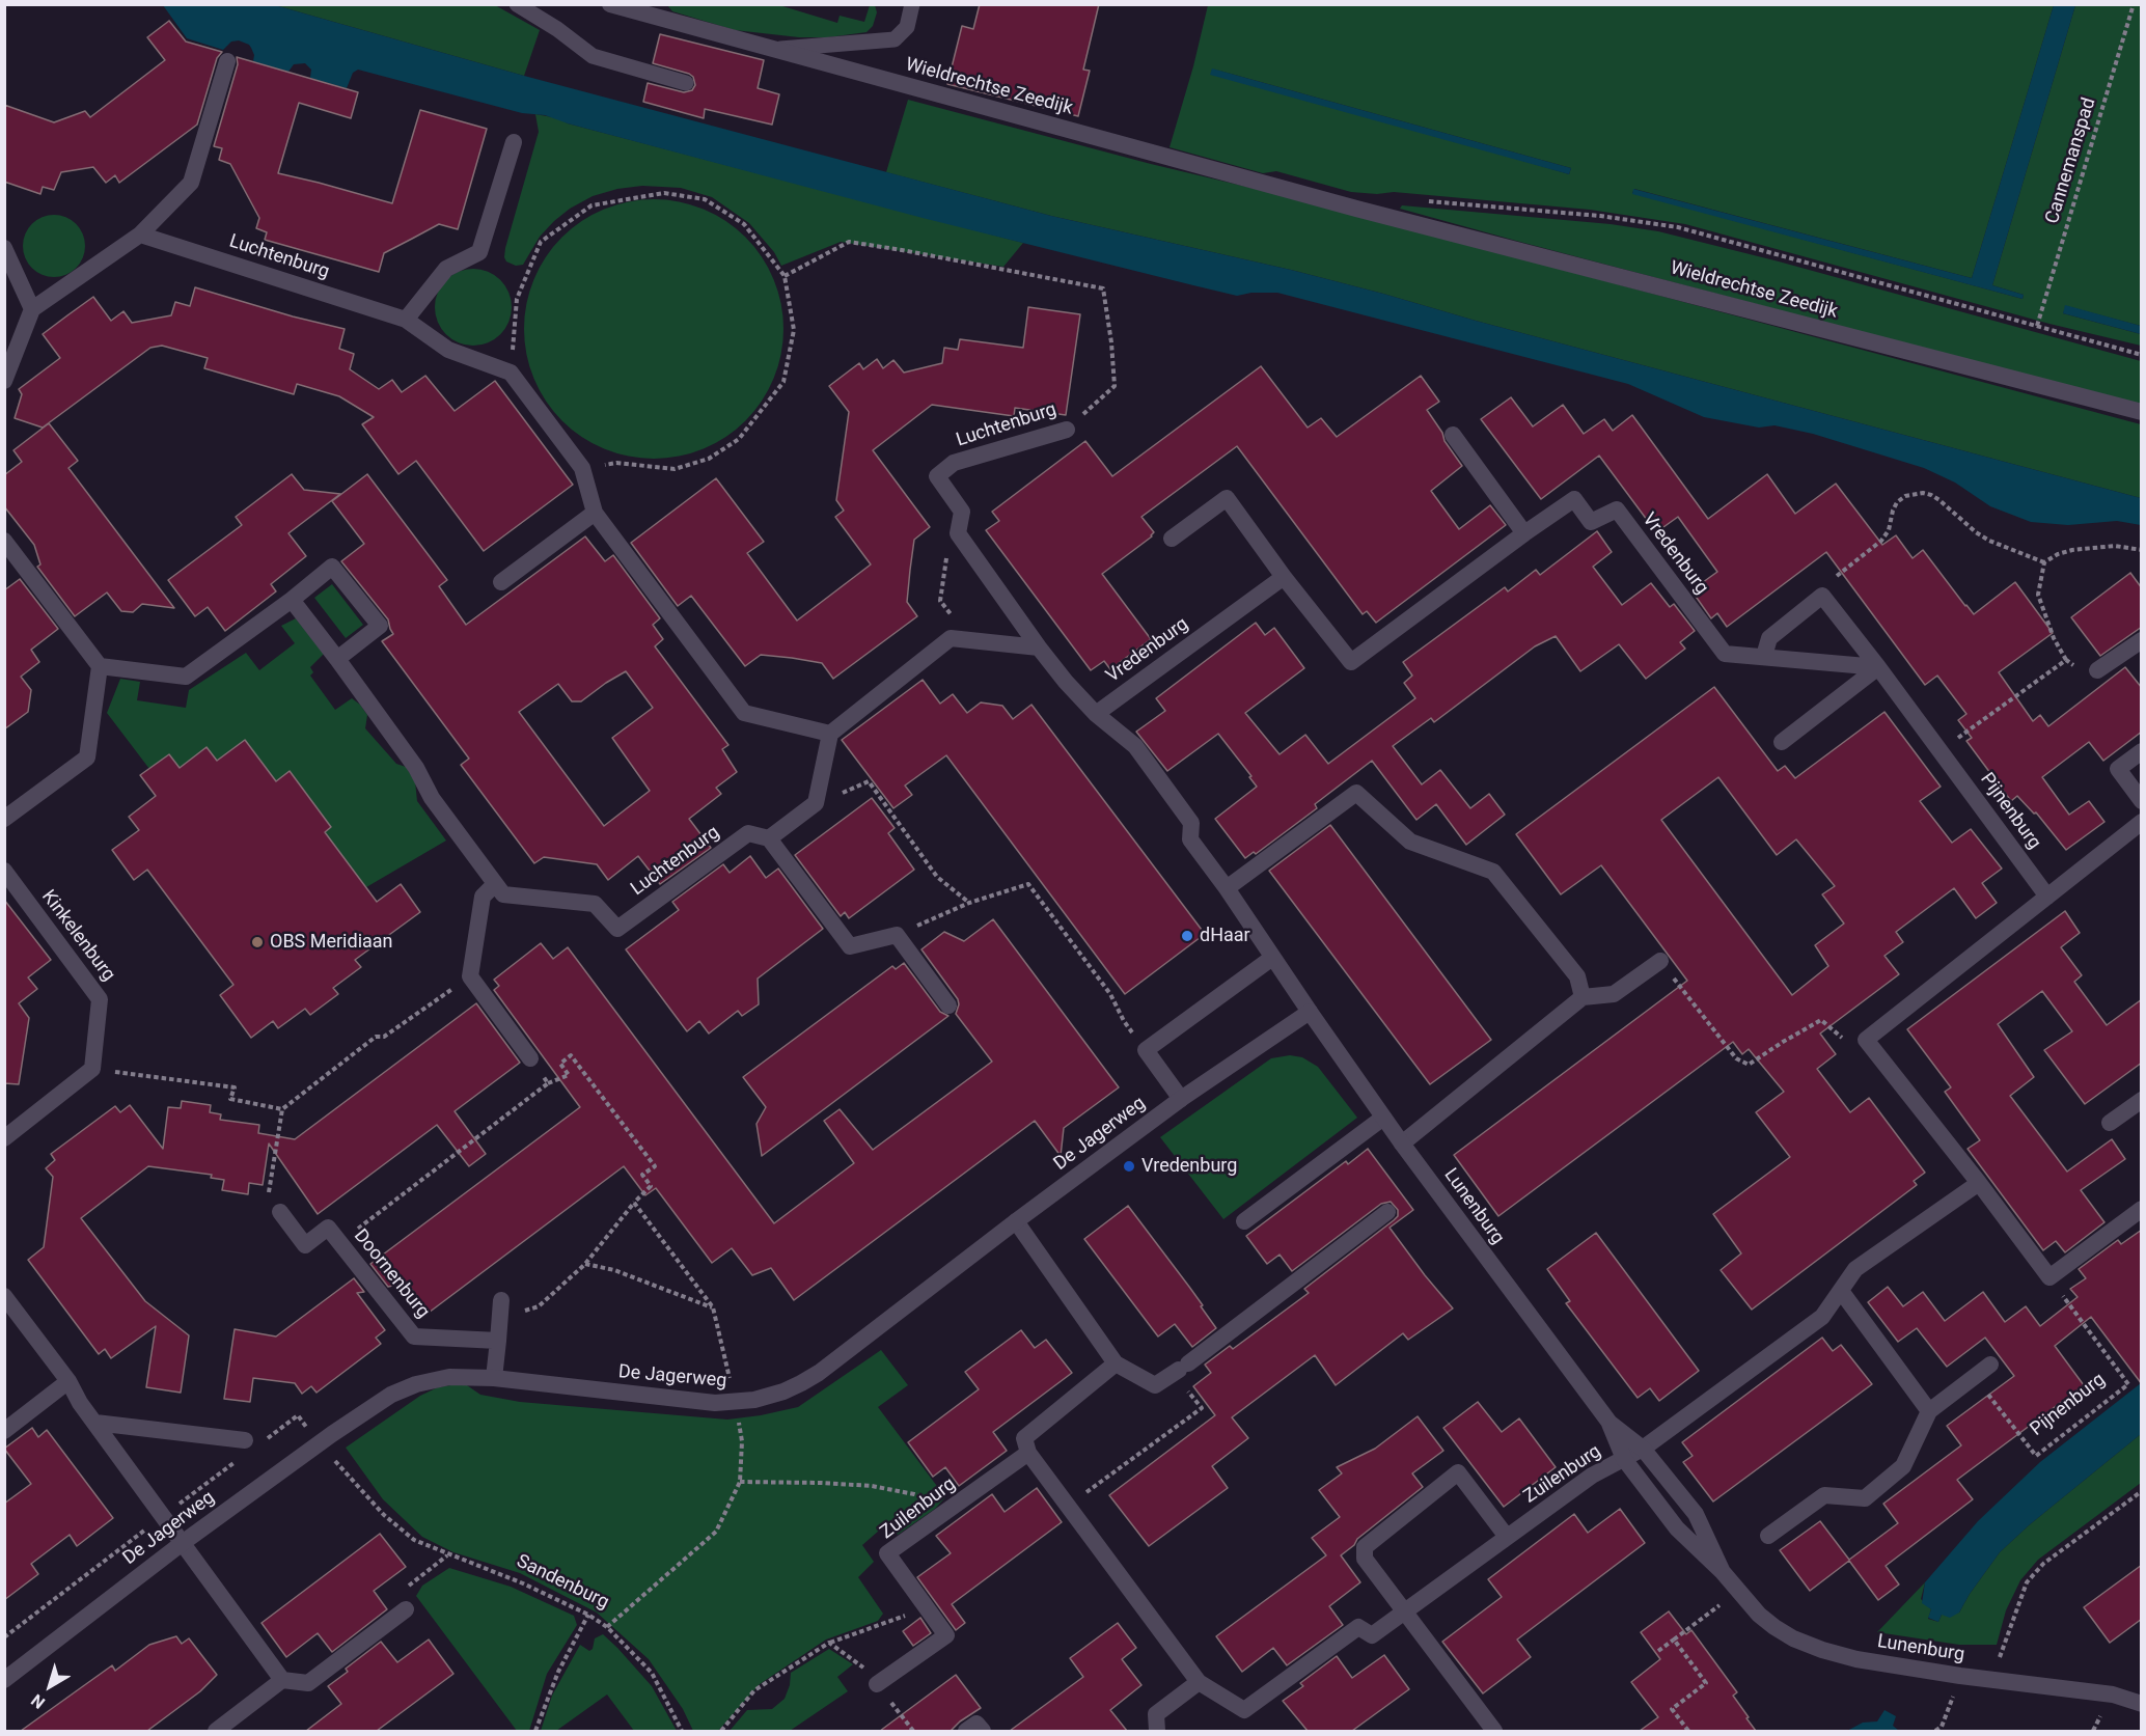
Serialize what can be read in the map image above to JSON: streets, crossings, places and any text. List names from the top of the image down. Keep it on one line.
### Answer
{"streets":{"street":["Wieldrechtse Zeedijk","Luchtenburg","Vredenburg","Pijnenburg","Kinkelenburg","De Jagerweg","Lunenburg","Doornenburg","Zuilenburg"],"path":["Cannemanspad","Sandenburg"]},"crossings":[["De Jagerweg","Lunenburg"],["De Jagerweg","Sandenburg"],["Lunenburg","Zuilenburg"]],"places":["dHaar","OBS Meridiaan","Vredenburg"],"north":"bottom left"}
